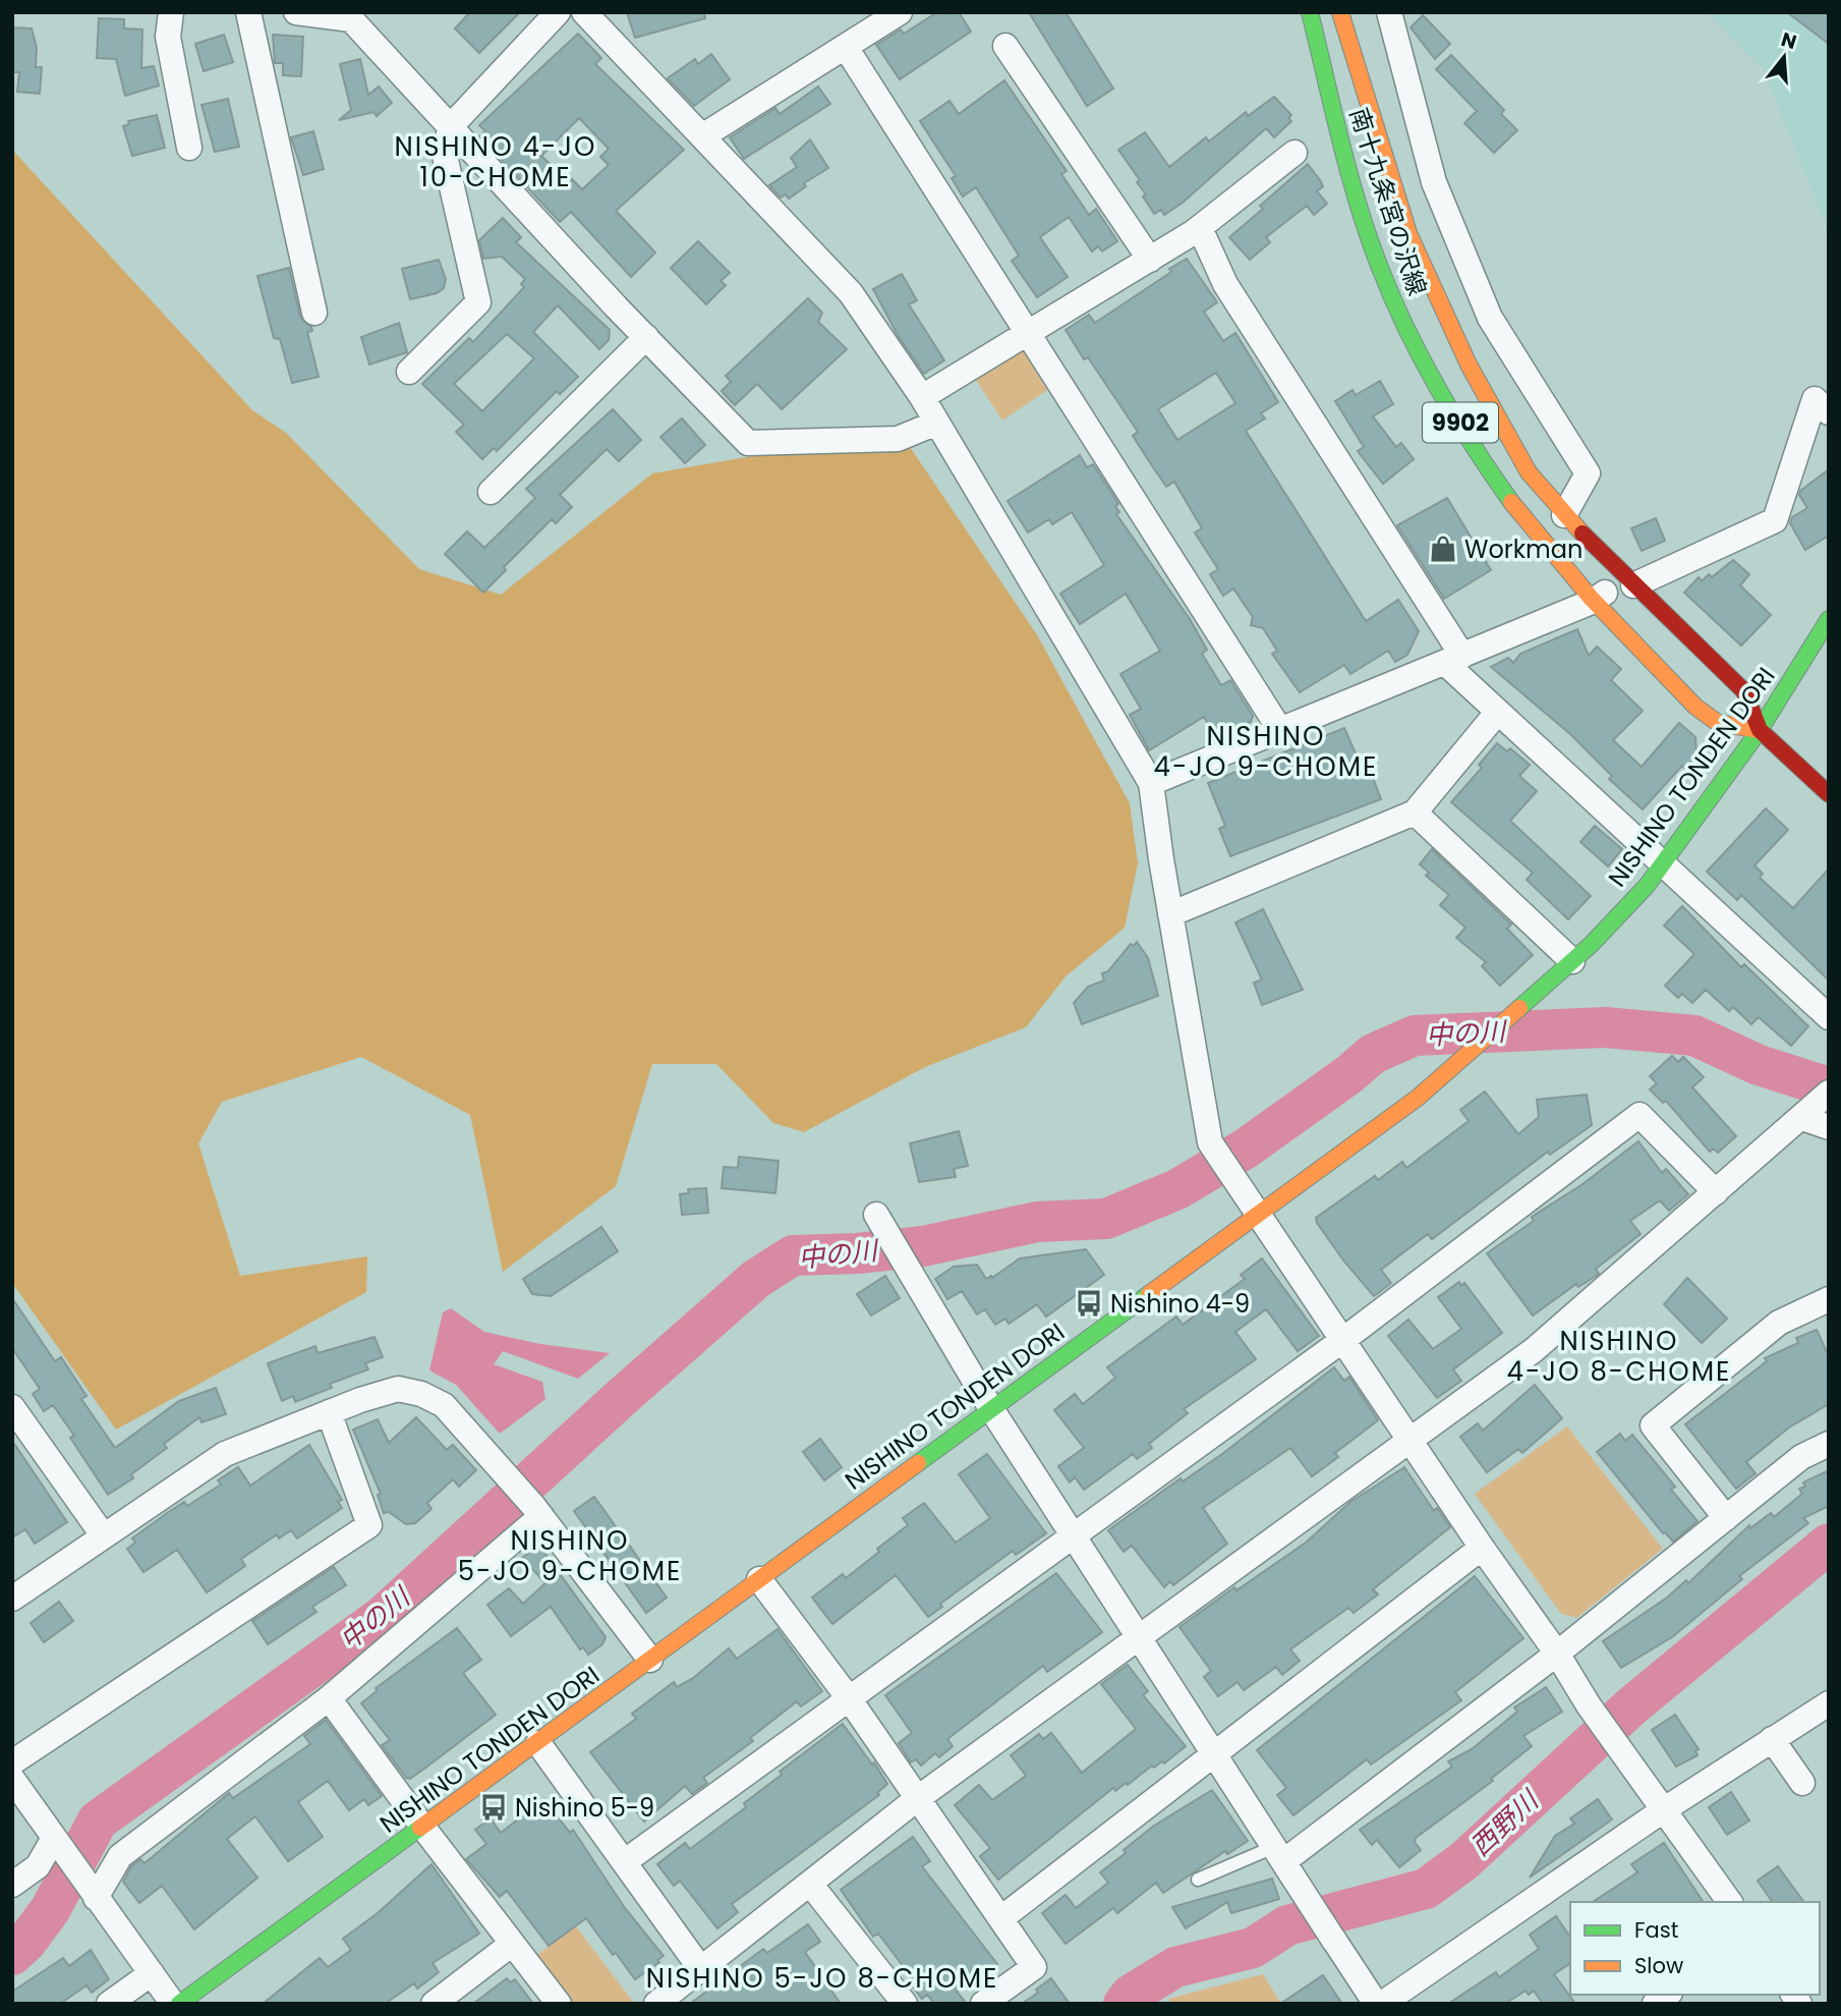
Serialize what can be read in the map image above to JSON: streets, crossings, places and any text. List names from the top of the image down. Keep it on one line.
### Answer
{"streets":{"street":["南十九条宮の沢線","9902","NISHINO TONDEN DORI"]},"crossings":[["南十九条宮の沢線","NISHINO TONDEN DORI"]],"districts":["NISHINO 4-JO 10-CHOME","NISHINO 4-JO 9-CHOME","NISHINO 4-JO 8-CHOME","NISHINO 5-JO 9-CHOME","NISHINO 5-JO 8-CHOME"],"water":["中の川","西野川"],"places":{"shop":["Workman"],"bus stop":["Nishino 4-9","Nishino 5-9"]},"legend":["Fast","Slow"],"north":"top"}
